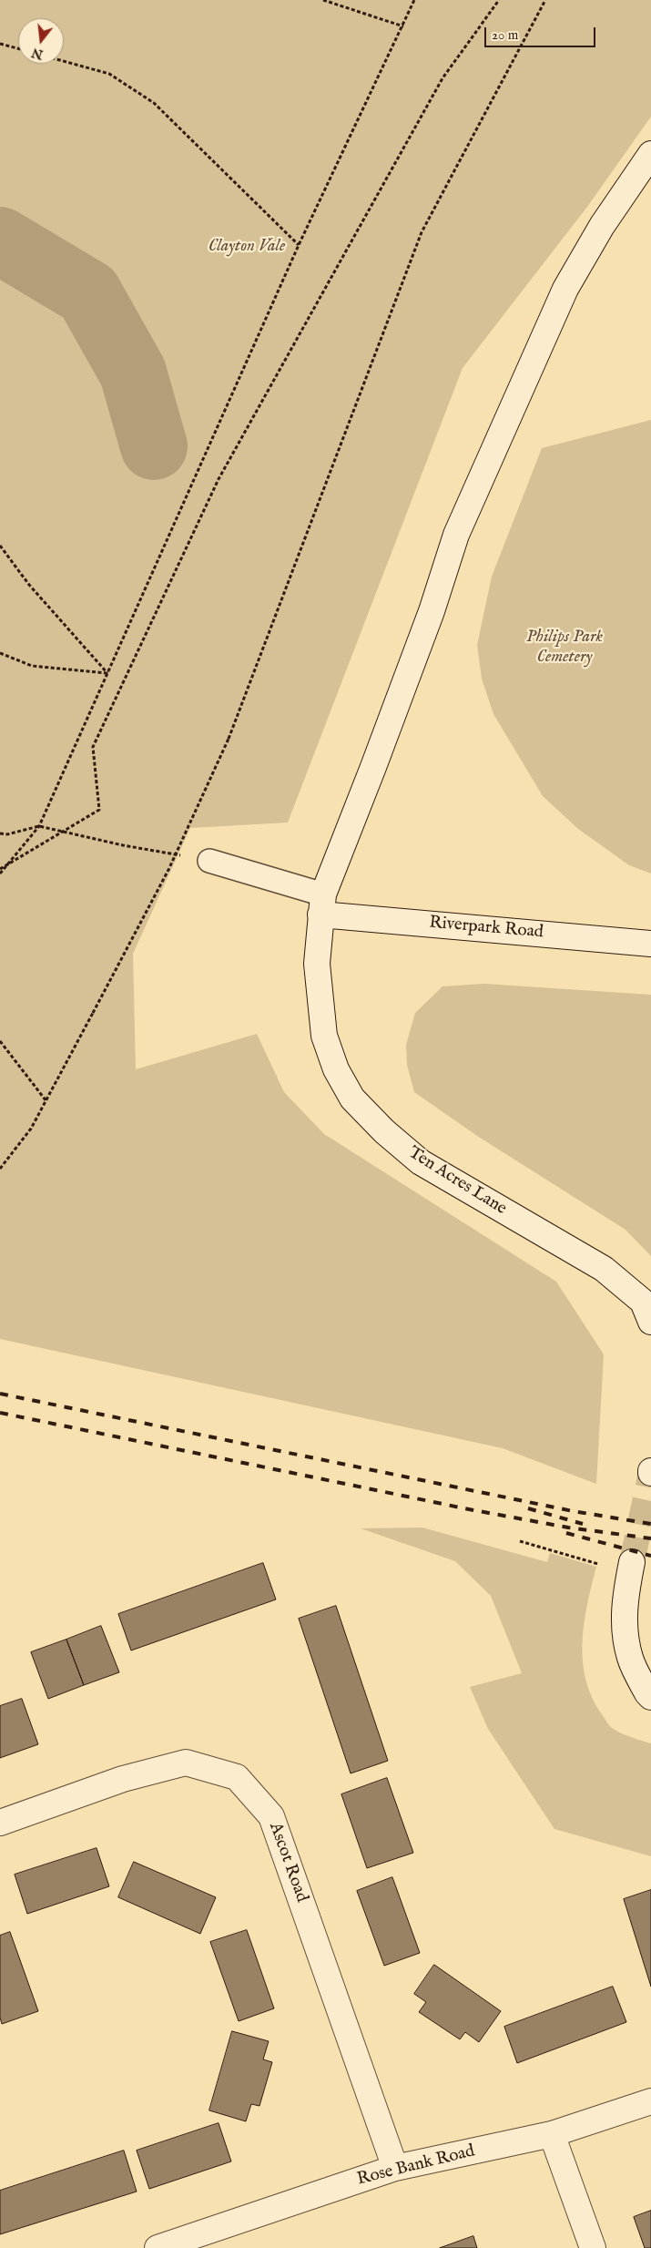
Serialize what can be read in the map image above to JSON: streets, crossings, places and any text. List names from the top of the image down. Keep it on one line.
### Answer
{"streets":{"street":["Riverpark Road","Ten Acres Lane","Ascot Road","Rose Bank Road"]},"crossings":[["Riverpark Road","Ten Acres Lane"],["Ascot Road","Rose Bank Road"]],"parks":["Clayton Vale","Philips Park Cemetery"],"scale_bar":"20 m","north":"bottom"}
